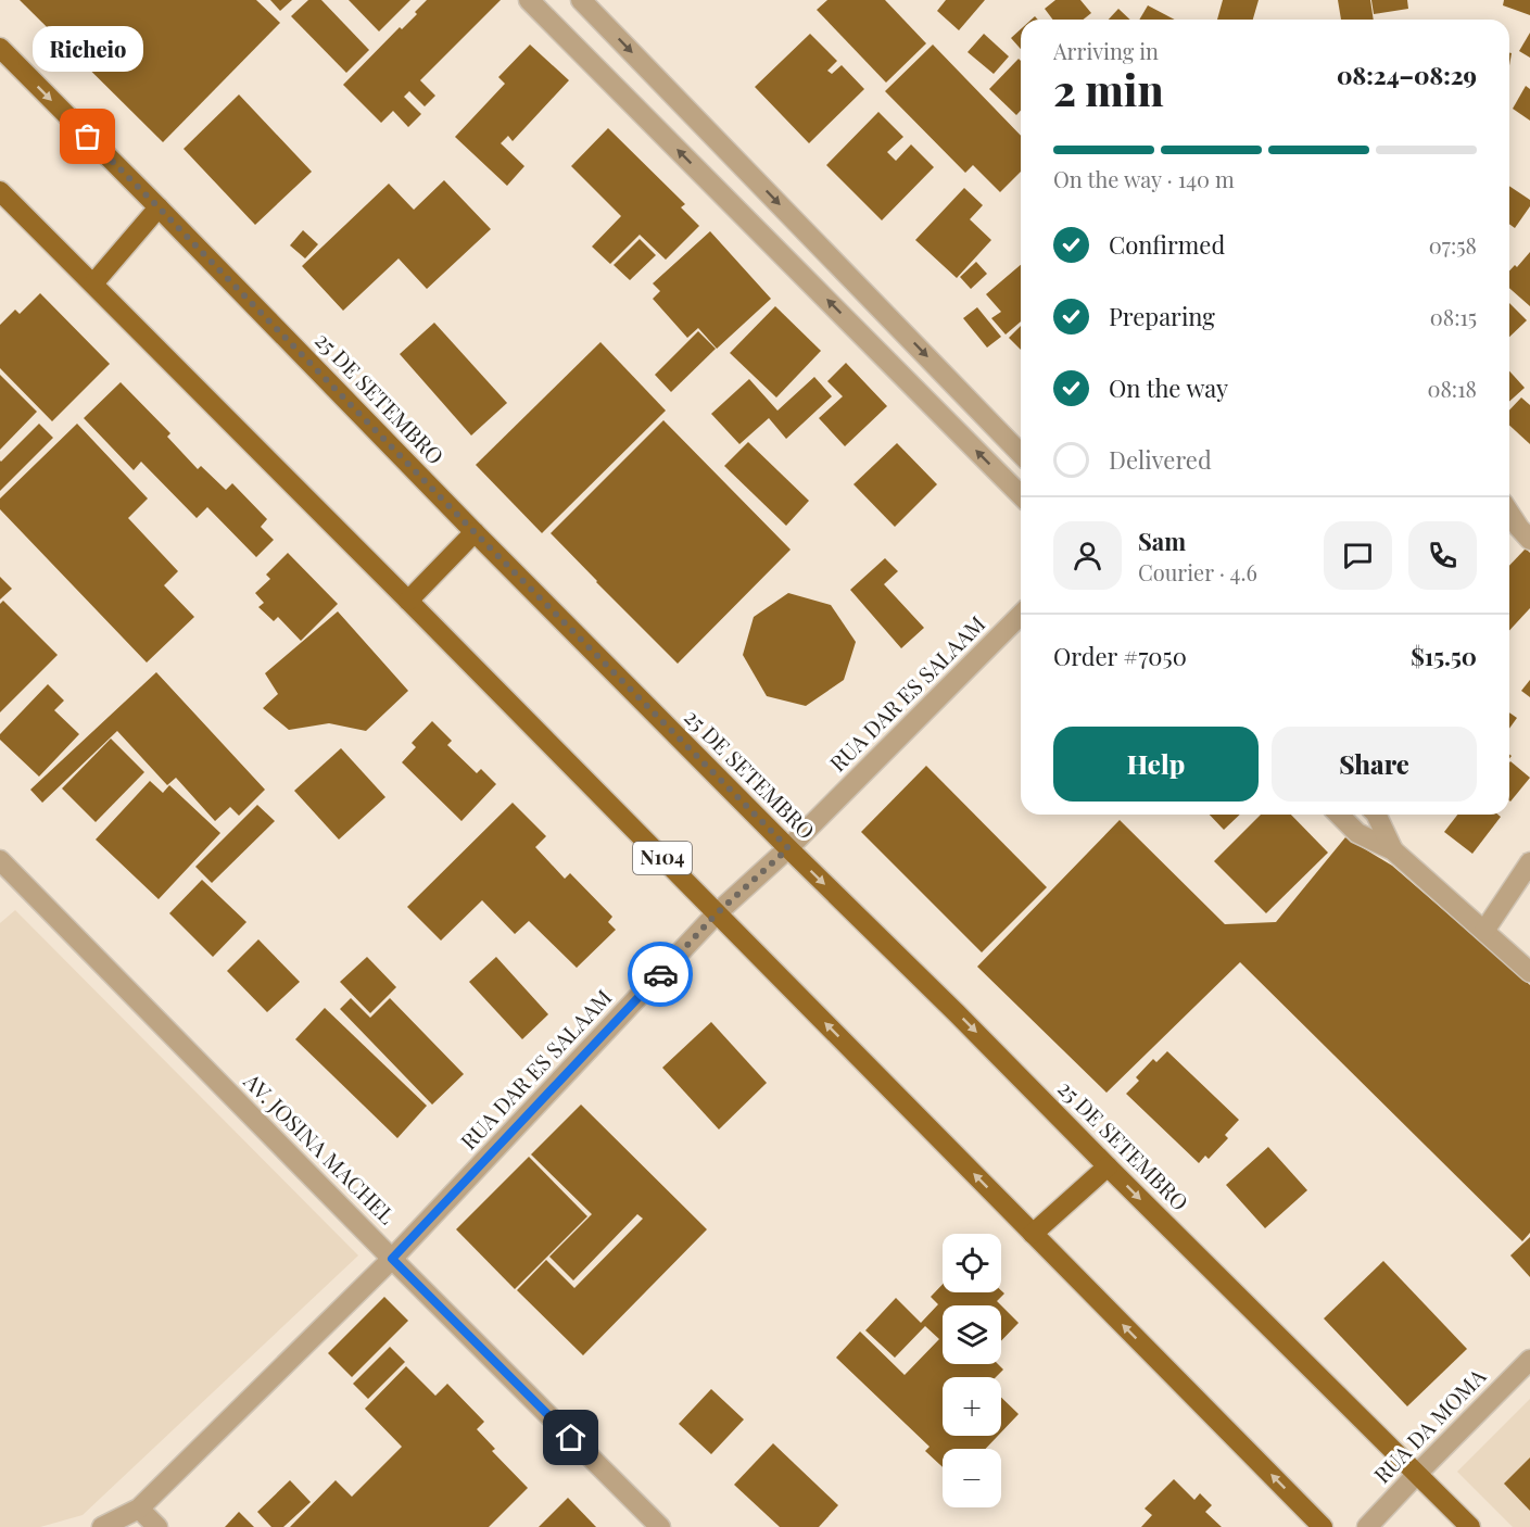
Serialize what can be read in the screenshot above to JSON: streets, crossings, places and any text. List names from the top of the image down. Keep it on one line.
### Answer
{"streets":{"main road":["25 DE SETEMBRO","N104"],"street":["RUA DAR ES SALAAM","AV. JOSINA MACHEL","RUA DA MOMA"]},"crossings":[["25 DE SETEMBRO","RUA DAR ES SALAAM"],["25 DE SETEMBRO","RUA DA MOMA"],["RUA DAR ES SALAAM","N104"],["RUA DAR ES SALAAM","AV. JOSINA MACHEL"]],"places":["Richeio"],"page":{"heading":["2 min","Arriving in","08:24–08:29"],"panel":["Sam","Courier · 4.6","Order #7050","$15.50"],"bubble":"Richeio","bar":"On the way · 140 m","list":[["Confirmed","07:58"],["Preparing","08:15"],["On the way","08:18"],"Delivered"],"buttons":["Help","Share"],"map_buttons":["+","−"]}}
